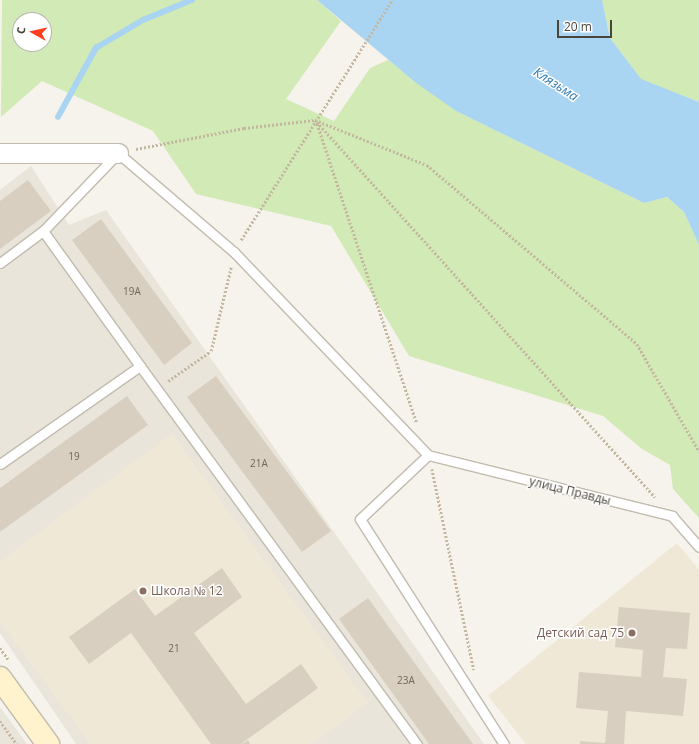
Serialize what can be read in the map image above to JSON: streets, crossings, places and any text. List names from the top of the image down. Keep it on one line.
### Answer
{"streets":{"lane":["улица Правды"]},"water":["Клязьма"],"places":["Школа № 12","Детский сад 75"],"house_numbers":["19А","19","21А","21","23А"],"scale_bar":"20 m","north":"left"}
